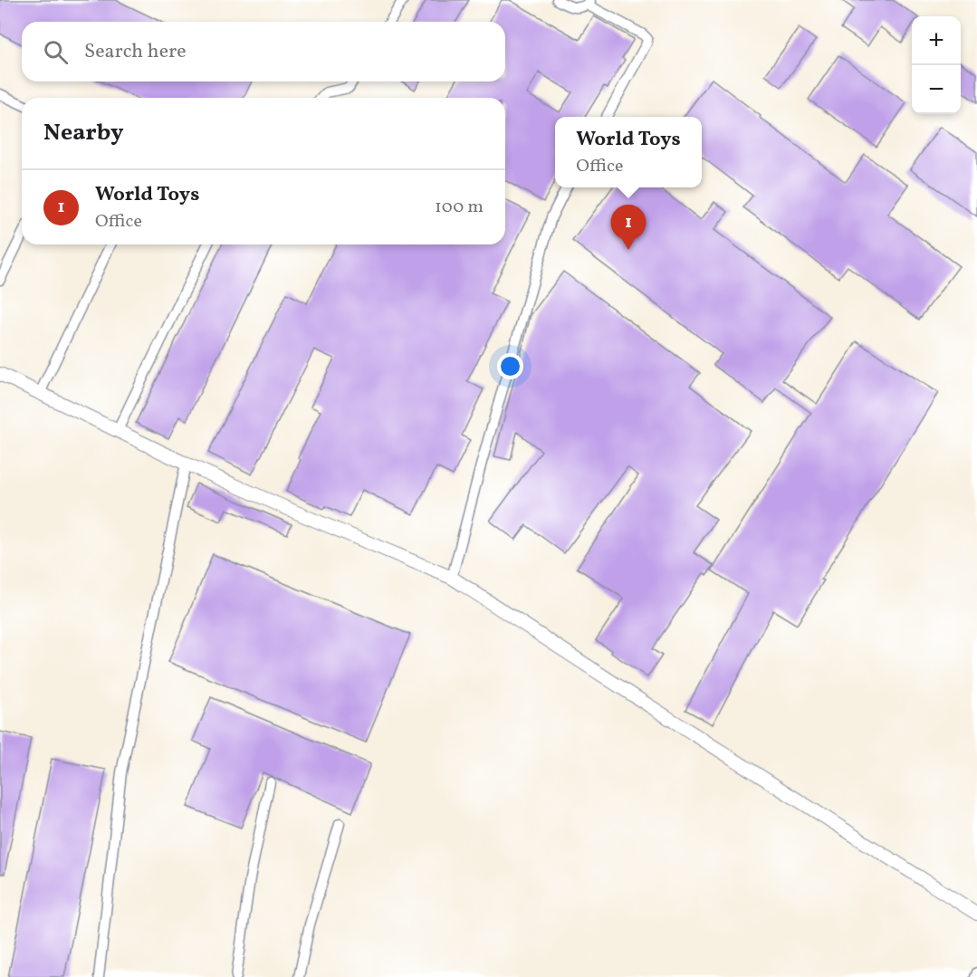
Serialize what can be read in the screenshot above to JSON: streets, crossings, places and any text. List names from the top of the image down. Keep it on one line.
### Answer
{"page":{"map_buttons":["+","−"],"search":"Search here","heading":"Nearby","popup":["World Toys","Office"],"list":[{"mark":"1","name":"World Toys","note":"Office","value":"100 m"}],"pins":"1"}}
